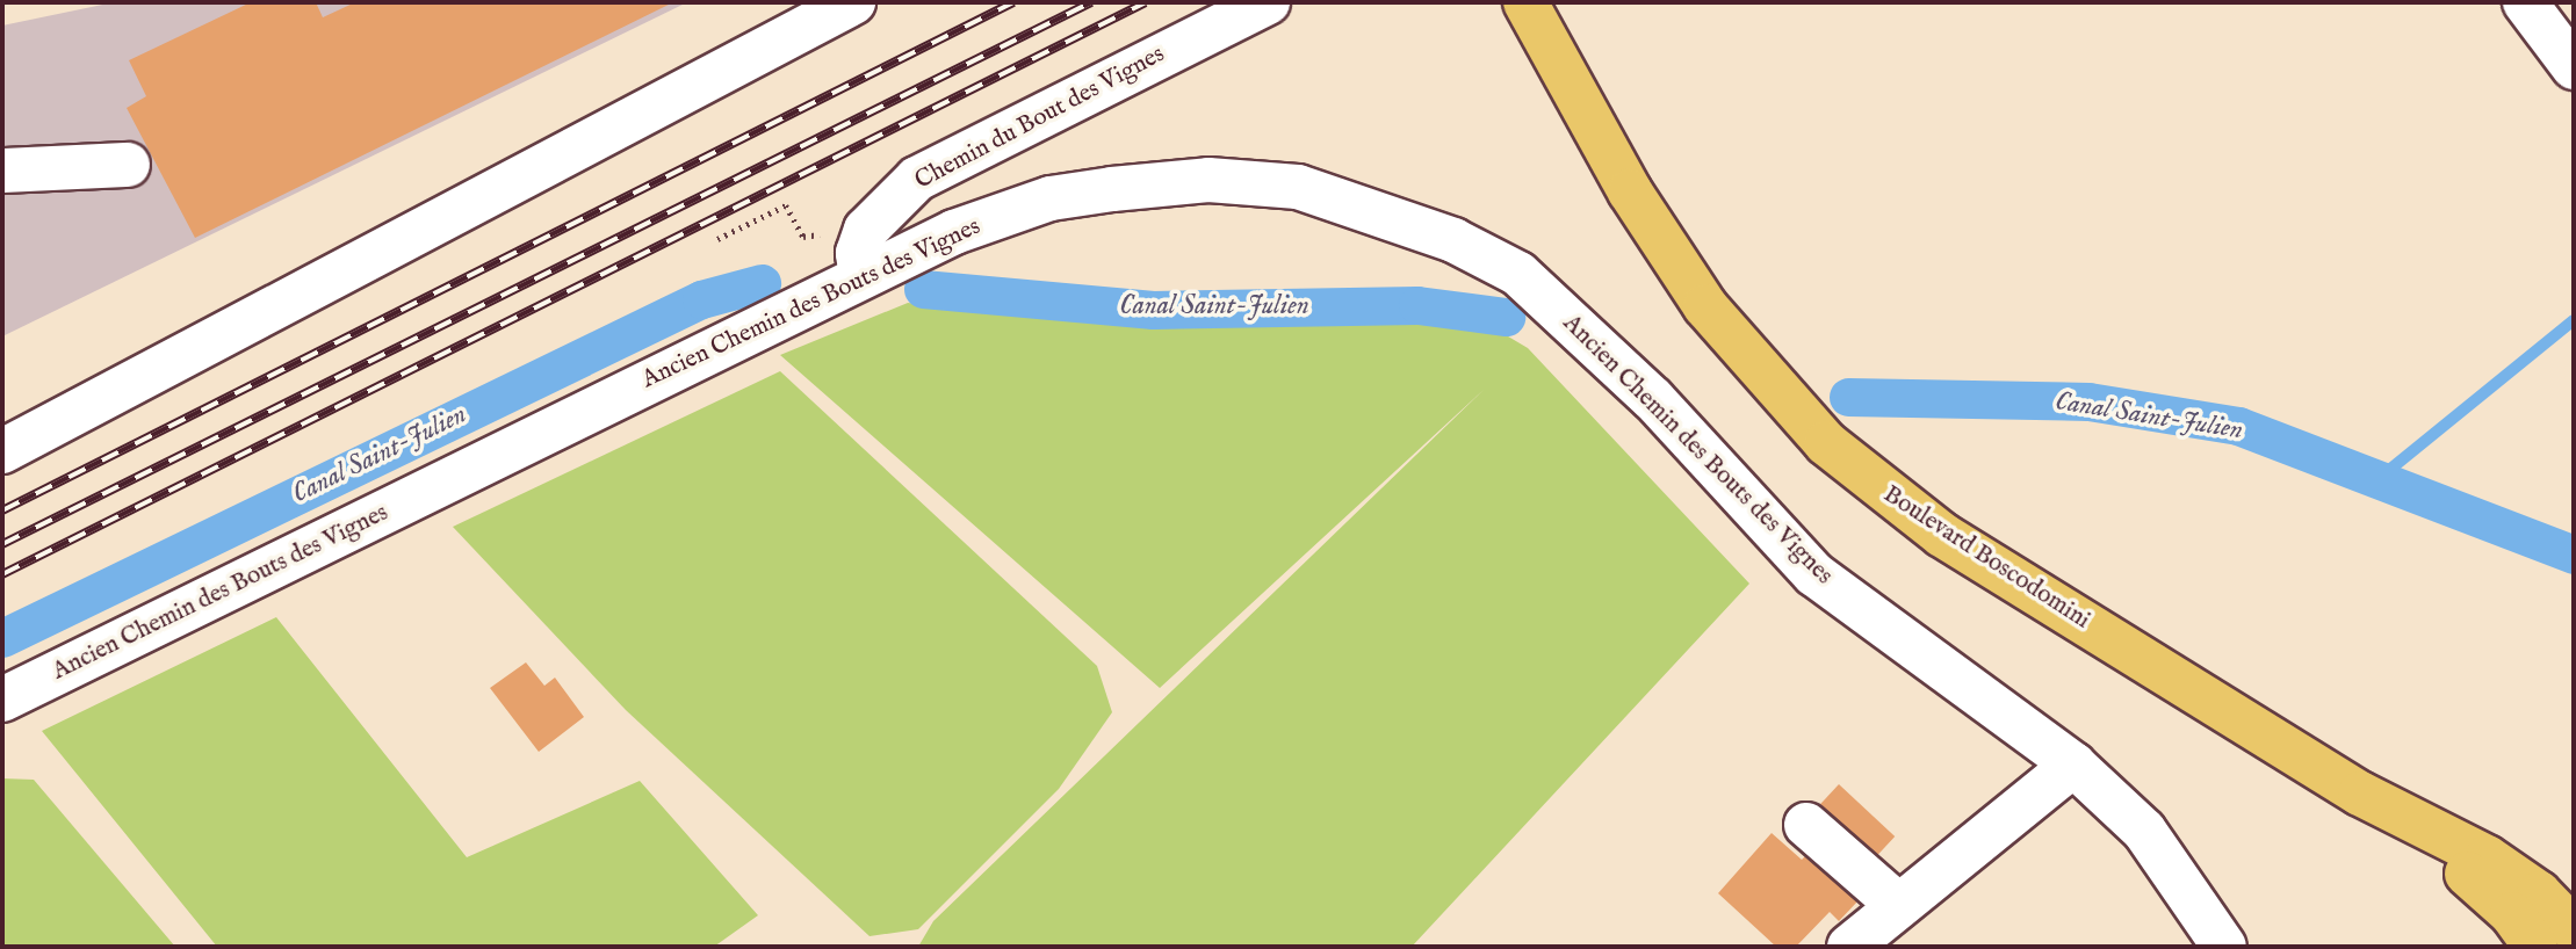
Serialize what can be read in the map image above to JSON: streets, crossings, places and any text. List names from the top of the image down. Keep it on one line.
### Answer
{"streets":{"main road":["Boulevard Boscodomini"],"street":["Chemin du Bout des Vignes","Ancien Chemin des Bouts des Vignes"]},"water":["Canal Saint-Julien"]}
